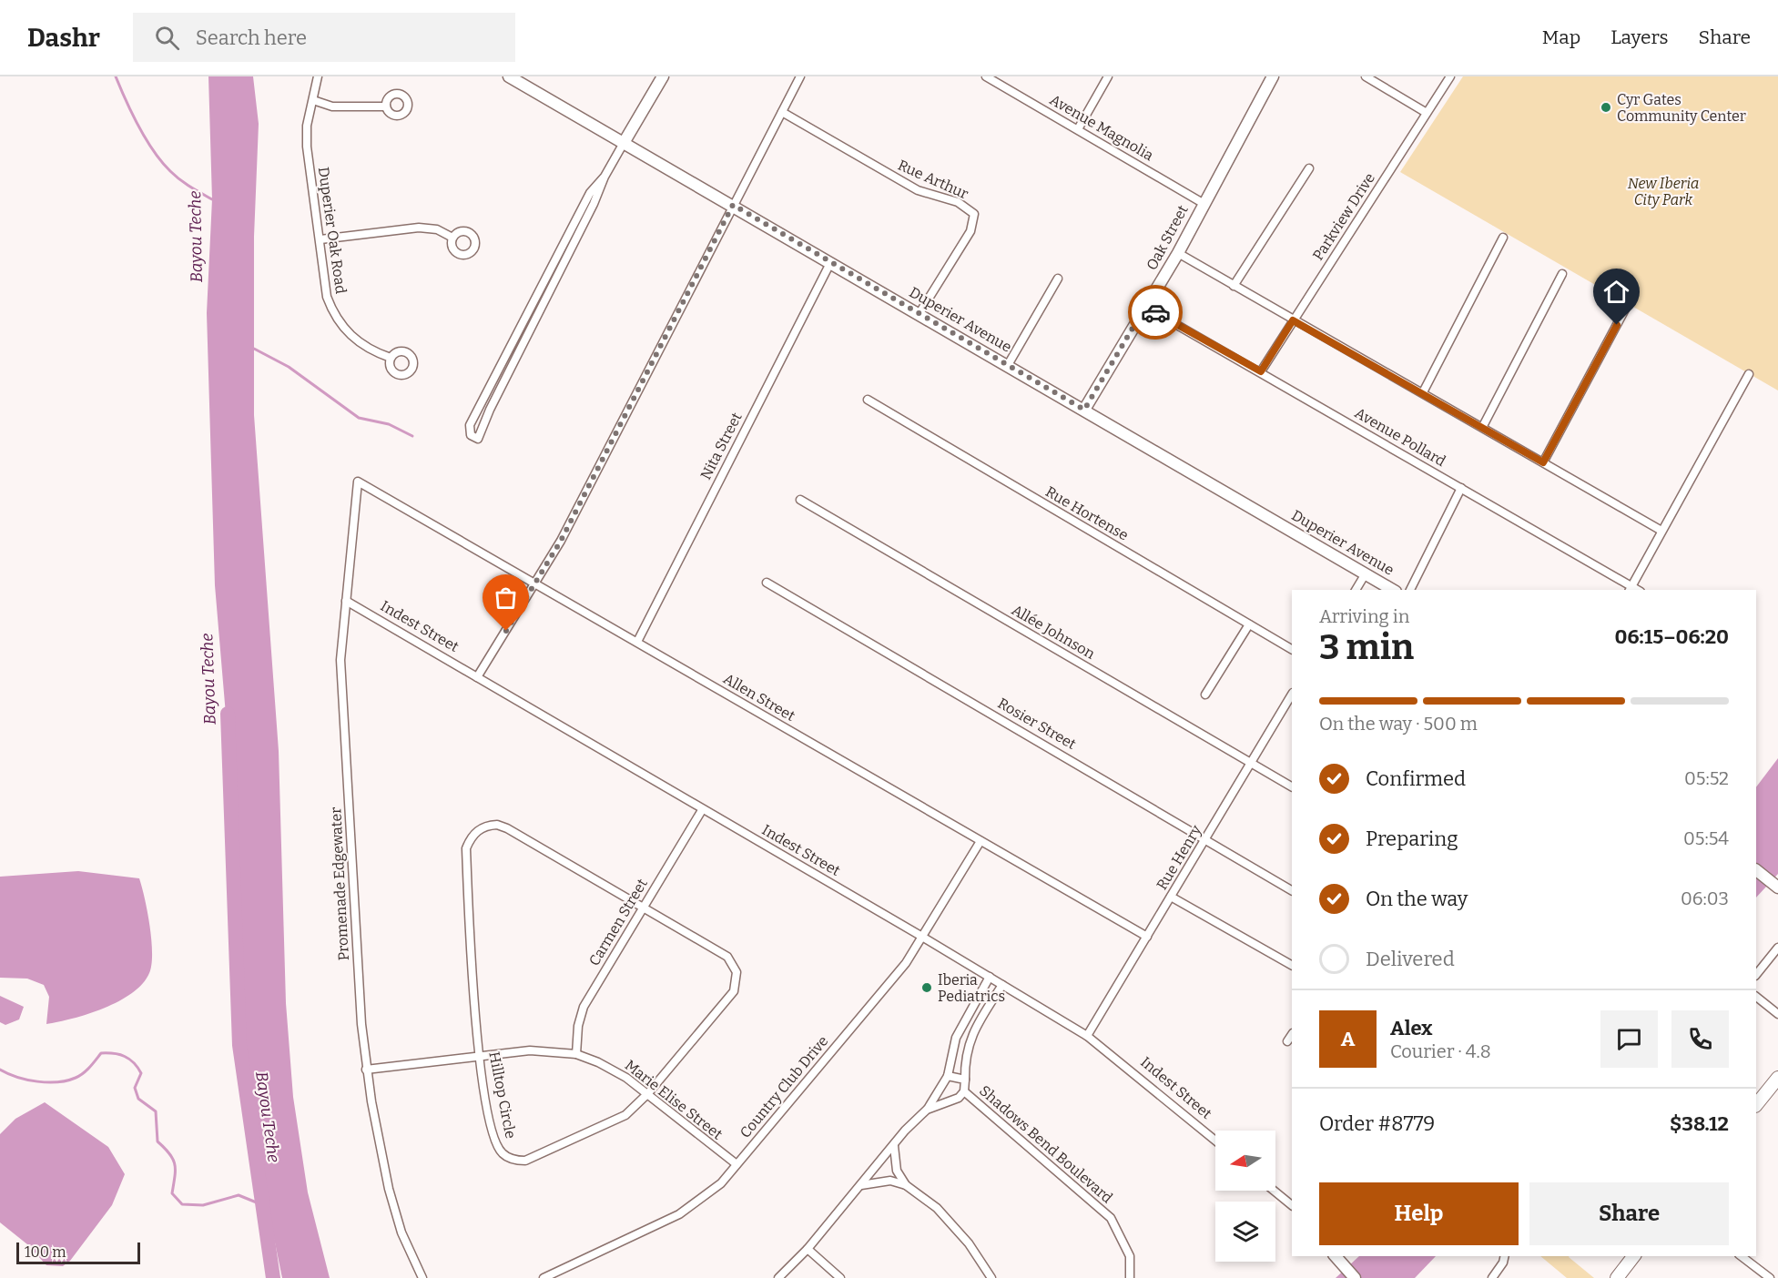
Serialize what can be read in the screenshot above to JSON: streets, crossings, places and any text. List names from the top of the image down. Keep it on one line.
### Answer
{"streets":{"main road":["Oak Street","Duperier Avenue"],"street":["Avenue Magnolia","Rue Arthur","Parkview Drive","Duperier Oak Road","Avenue Pollard","Nita Street","Rue Hortense","Indest Street","Allée Johnson","Allen Street","Rosier Street","Rue Henry","Promenade Edgewater","Carmen Street","Country Club Drive","Hilltop Circle","Marie Elise Street","Shadows Bend Boulevard"]},"crossings":[["Avenue Magnolia","Oak Street"],["Rue Arthur","Duperier Avenue"],["Parkview Drive","Avenue Pollard"],["Oak Street","Duperier Avenue"],["Oak Street","Avenue Pollard"],["Duperier Avenue","Nita Street"],["Nita Street","Allen Street"],["Indest Street","Rue Henry"],["Indest Street","Promenade Edgewater"],["Indest Street","Carmen Street"],["Indest Street","Country Club Drive"],["Allée Johnson","Rue Henry"],["Allen Street","Rue Henry"],["Allen Street","Promenade Edgewater"],["Allen Street","Country Club Drive"],["Rosier Street","Rue Henry"],["Promenade Edgewater","Marie Elise Street"],["Carmen Street","Hilltop Circle"],["Carmen Street","Marie Elise Street"],["Country Club Drive","Marie Elise Street"],["Hilltop Circle","Marie Elise Street"]],"water":["Bayou Teche"],"parks":["New Iberia City Park"],"places":["Cyr Gates Community Center","Iberia Pediatrics"],"scale_bar":"100 m","north":"left","page":{"header":"Dashr","search":"Search here","nav":["Map","Layers","Share"],"heading":["3 min","Arriving in","06:15–06:20"],"panel":["Alex","Courier · 4.8","Order #8779","$38.12"],"bar":"On the way · 500 m","list":[["Confirmed","05:52"],["Preparing","05:54"],["On the way","06:03"],"Delivered"],"round":"A","buttons":["Help","Share"],"scale":"100 m"}}
